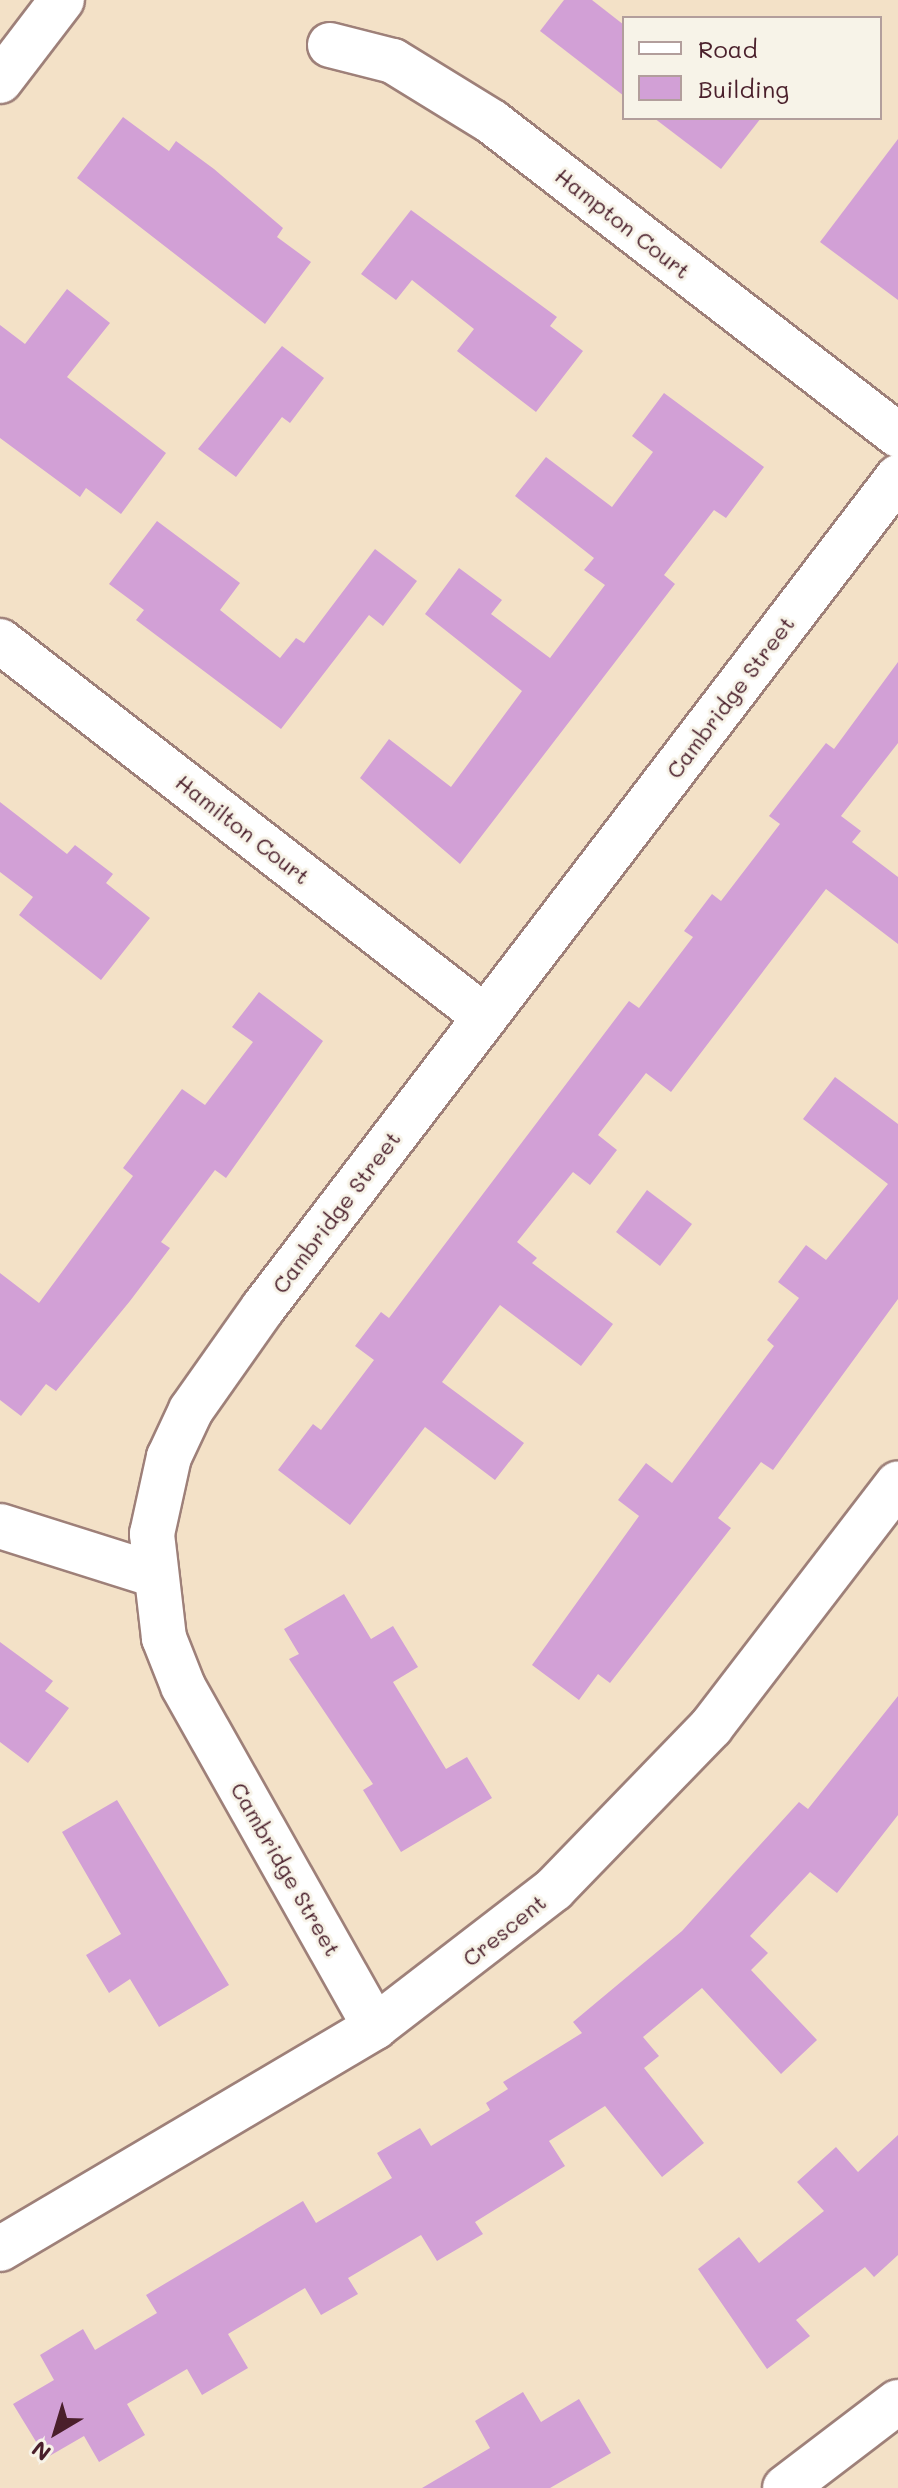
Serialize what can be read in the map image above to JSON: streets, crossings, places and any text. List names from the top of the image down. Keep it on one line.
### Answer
{"streets":{"street":["Hampton Court","Cambridge Street","Hamilton Court","Crescent"]},"crossings":[["Cambridge Street","Hamilton Court"],["Cambridge Street","Crescent"]],"legend":["Road","Building"],"north":"bottom left"}
